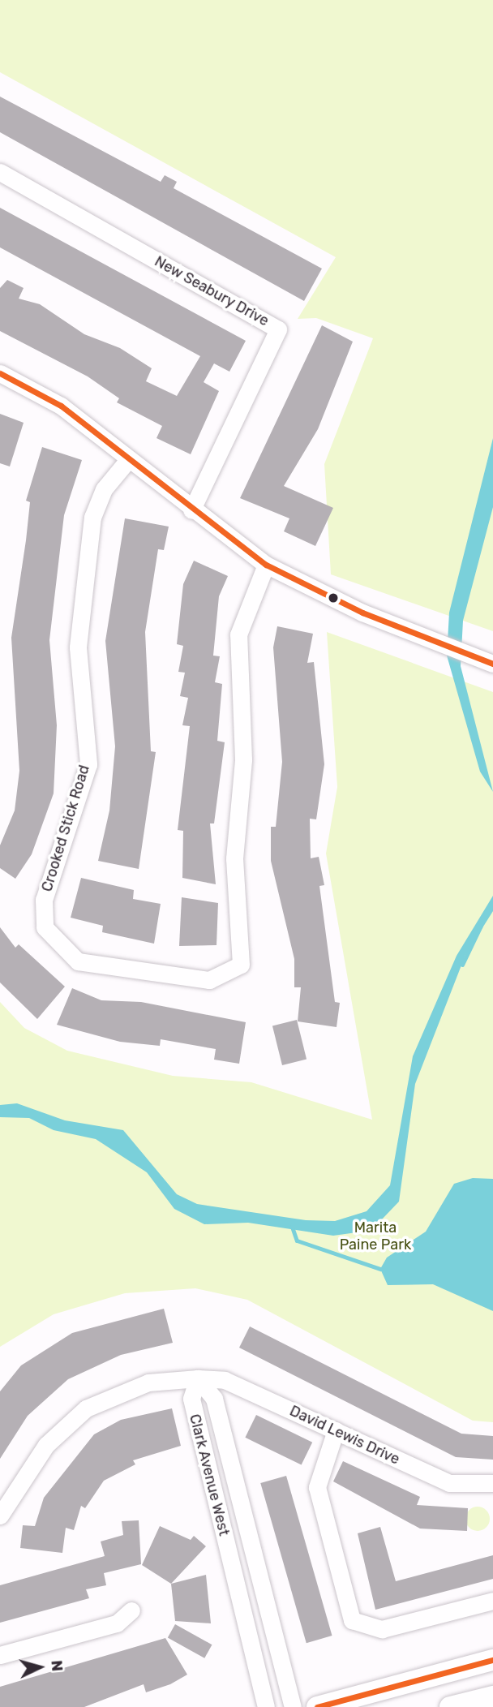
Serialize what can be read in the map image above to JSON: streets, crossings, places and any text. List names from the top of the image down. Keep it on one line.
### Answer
{"streets":{"street":["New Seabury Drive","Crooked Stick Road","David Lewis Drive","Clark Avenue West"]},"crossings":[["David Lewis Drive","Clark Avenue West"]],"parks":["Marita Paine Park"],"north":"right"}
